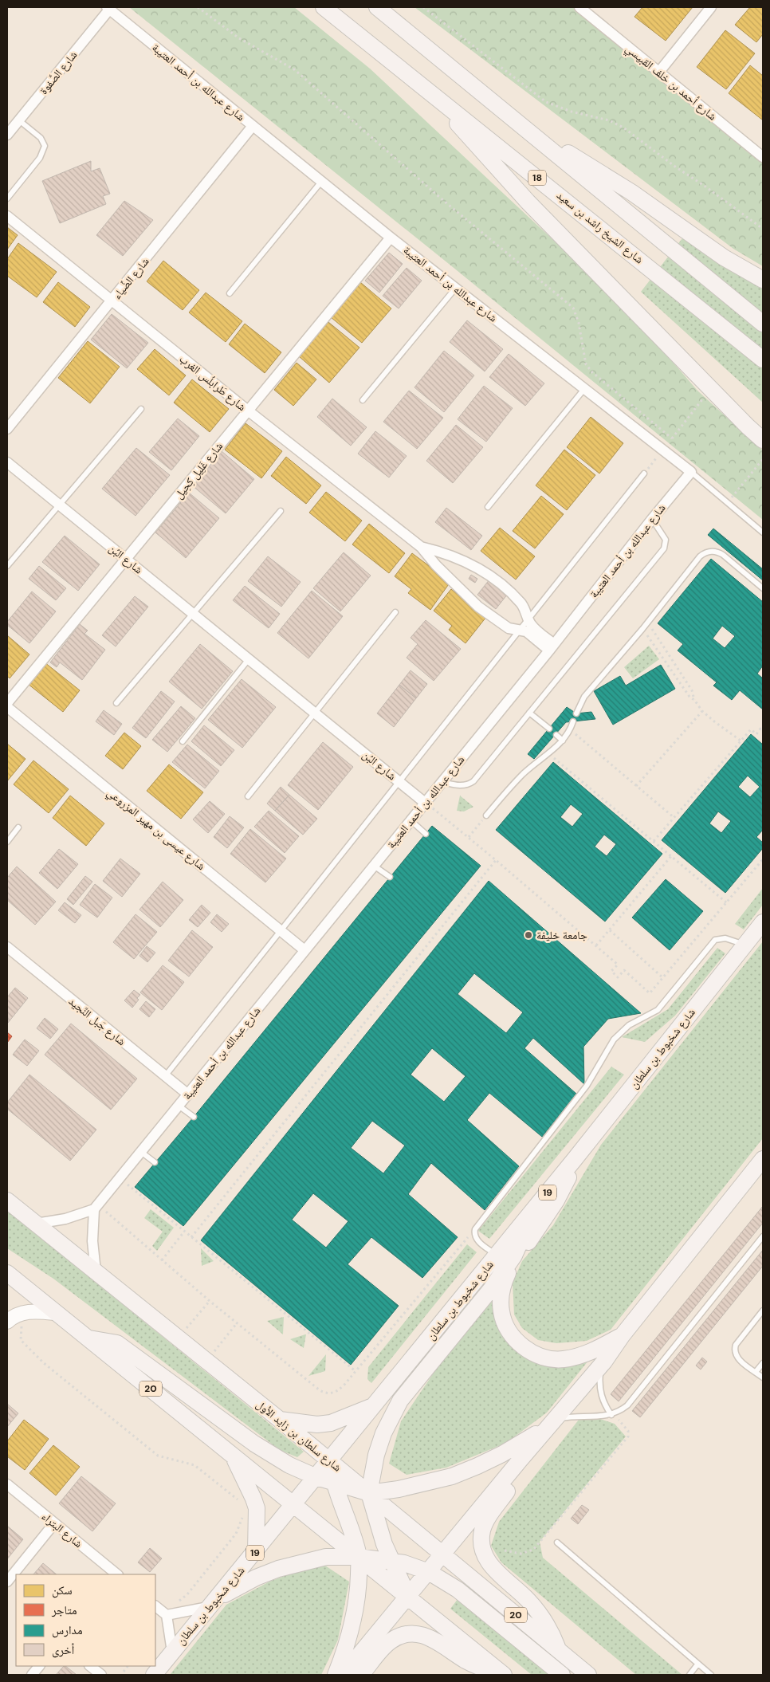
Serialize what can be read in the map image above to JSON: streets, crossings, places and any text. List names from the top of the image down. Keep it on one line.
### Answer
{"streets":{"main road":["18","شارع الشيخ راشد بن سعيد","شارع شخبوط بن سلطان","19","20","شارع سلطان بن زايد الأول"],"street":["شارع الصَّفوة","شارع عبدالله بن أحمد العتيبة","شارع أحمد بن خلف القبيسي","شارع الضِّياء","شارع طَرابلُس الغرب","شارع غَلِيل كِحِيل","شارع البُن","شارع عيسى بن مهير المزروعي","شارع جَبل النِّجيد","شارع البتراء"]},"crossings":[["شارع الصَّفوة","شارع عبدالله بن أحمد العتيبة"],["شارع عبدالله بن أحمد العتيبة","شارع الضِّياء"],["شارع عبدالله بن أحمد العتيبة","شارع طَرابلُس الغرب"],["شارع عبدالله بن أحمد العتيبة","شارع غَلِيل كِحِيل"],["شارع عبدالله بن أحمد العتيبة","شارع البُن"],["شارع عبدالله بن أحمد العتيبة","شارع عيسى بن مهير المزروعي"],["شارع عبدالله بن أحمد العتيبة","شارع جَبل النِّجيد"],["شارع الضِّياء","شارع طَرابلُس الغرب"],["شارع طَرابلُس الغرب","شارع غَلِيل كِحِيل"],["شارع غَلِيل كِحِيل","شارع البُن"],["شارع شخبوط بن سلطان","20"],["شارع شخبوط بن سلطان","شارع سلطان بن زايد الأول"]],"places":["جامعة خليفة"],"legend":["سكن","متاجر","مدارس","أخرى"]}
